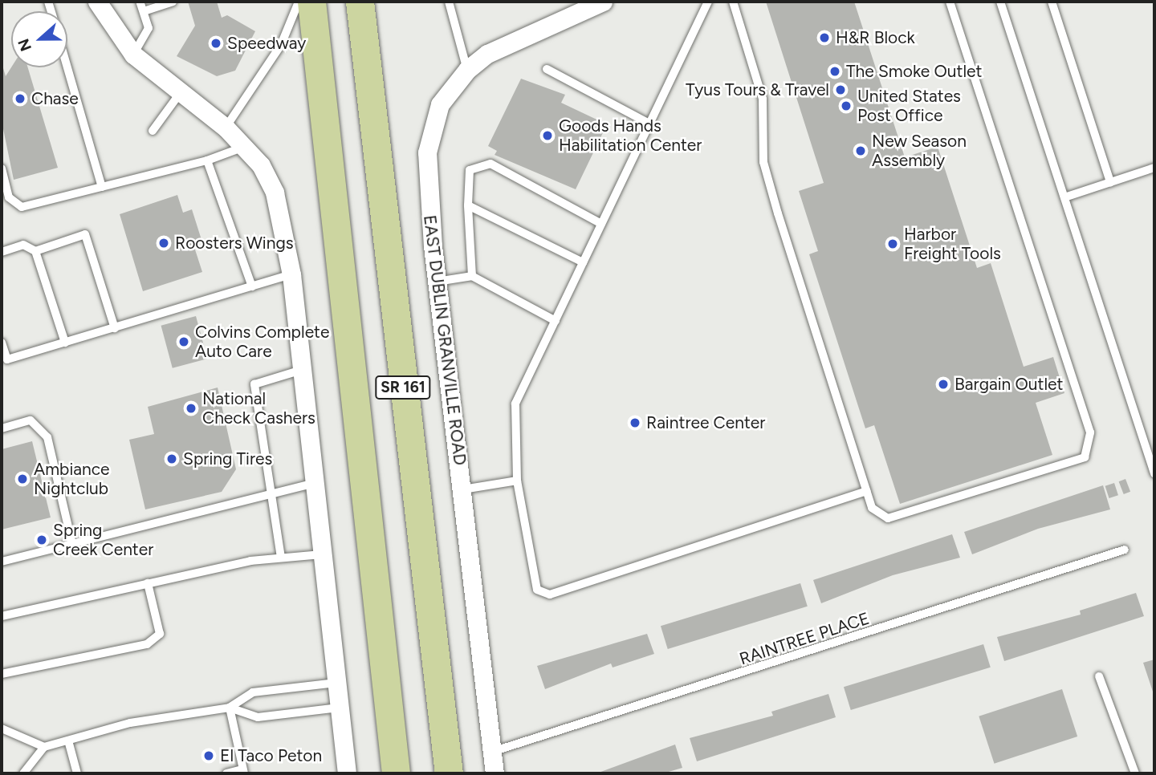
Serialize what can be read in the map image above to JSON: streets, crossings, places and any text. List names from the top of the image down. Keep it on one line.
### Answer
{"streets":{"main road":["SR 161"],"street":["EAST DUBLIN GRANVILLE ROAD"],"lane":["RAINTREE PLACE"]},"crossings":[["EAST DUBLIN GRANVILLE ROAD","RAINTREE PLACE"]],"places":["H&R Block","Speedway","The Smoke Outlet","Tyus Tours & Travel","Chase","United States Post Office","Goods Hands Habilitation Center","New Season Assembly","Roosters Wings","Harbor Freight Tools","Colvins Complete Auto Care","Bargain Outlet","National Check Cashers","Raintree Center","Spring Tires","Ambiance Nightclub","Spring Creek Center","El Taco Peton"],"north":"left"}
